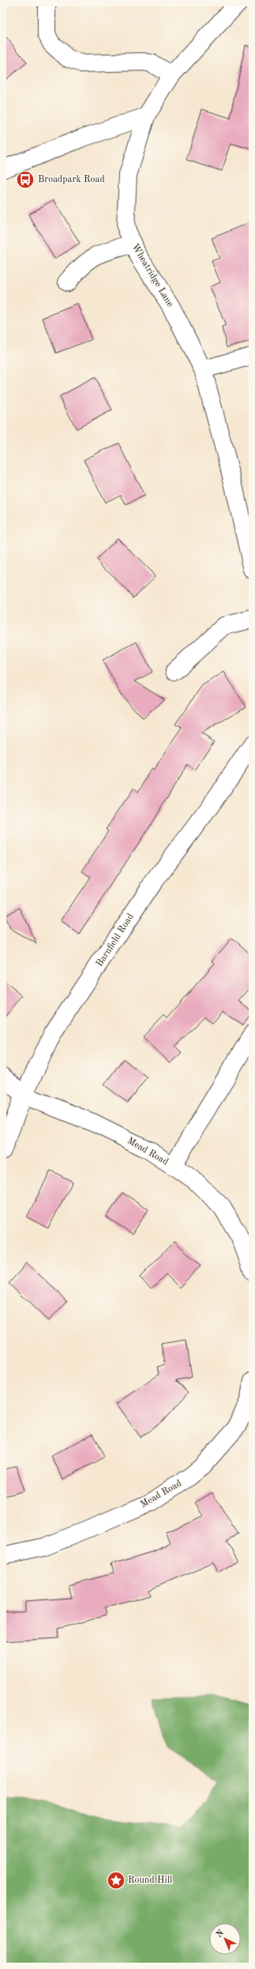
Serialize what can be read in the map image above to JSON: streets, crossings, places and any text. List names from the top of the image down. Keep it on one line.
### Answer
{"streets":{"street":["Wheatridge Lane","Barnfield Road","Mead Road"]},"crossings":[["Barnfield Road","Mead Road"]],"places":{"bus stop":["Broadpark Road"],"place":["Round Hill"]},"north":"top left"}
